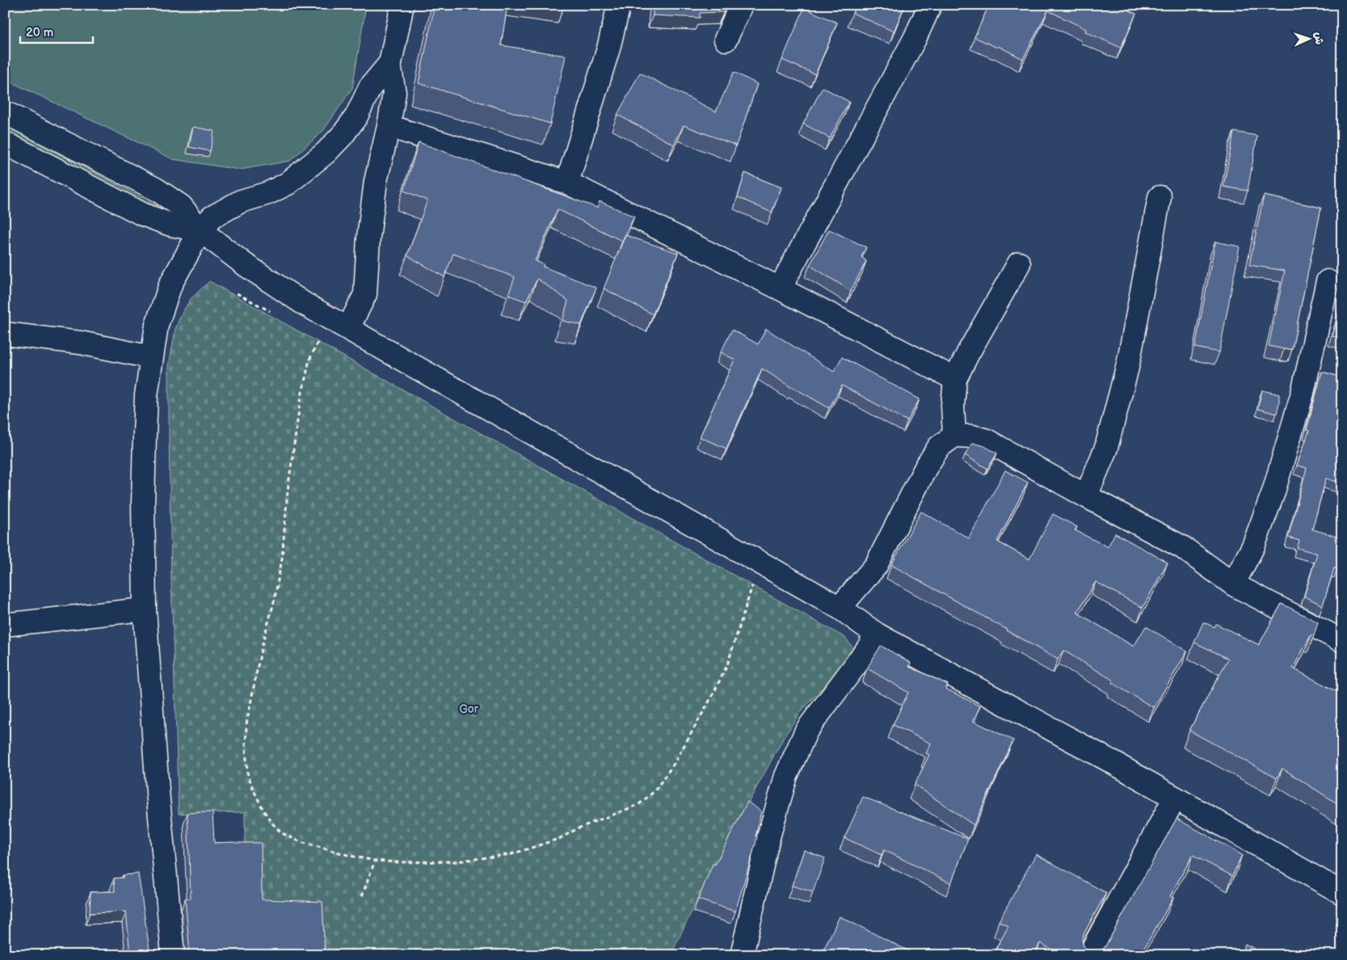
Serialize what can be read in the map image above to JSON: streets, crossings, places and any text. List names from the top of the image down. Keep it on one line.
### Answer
{"parks":["Gor"],"scale_bar":"20 m","north":"right"}
